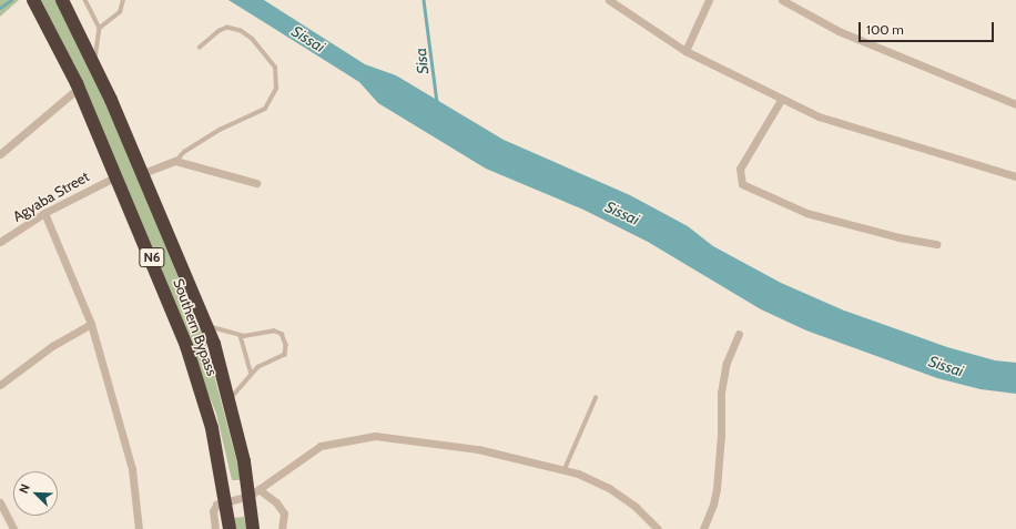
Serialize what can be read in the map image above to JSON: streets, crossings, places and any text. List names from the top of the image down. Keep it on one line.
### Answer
{"streets":{"highway":["N6","Southern Bypass"],"street":["Agyaba Street"]},"crossings":[["Agyaba Street","Southern Bypass"]],"water":["Sissai","Sisa"],"scale_bar":"100 m","north":"top left"}
